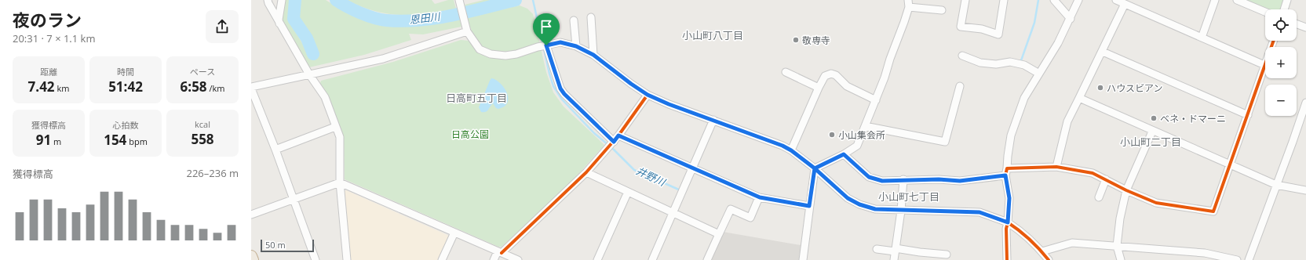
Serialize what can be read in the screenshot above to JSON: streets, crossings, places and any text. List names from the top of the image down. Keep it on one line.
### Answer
{"districts":["小山町八丁目","日高町五丁目","小山町二丁目","小山町七丁目"],"water":["恩田川","井野川"],"parks":["日高公園"],"places":["敬専寺","ハウスビアン","ベネ・ドマーニ","小山集会所"],"scale_bar":"50 m","page":{"heading":["夜のラン","20:31 · 7 × 1.1 km"],"map_buttons":["+","−"],"stats":[["距離","7.42 km"],["時間","51:42"],["ペース","6:58 /km"],["獲得標高","91 m"],["心拍数","154 bpm"],["kcal","558"]],"chart":["獲得標高","226–236 m"],"scale":"50 m"}}
